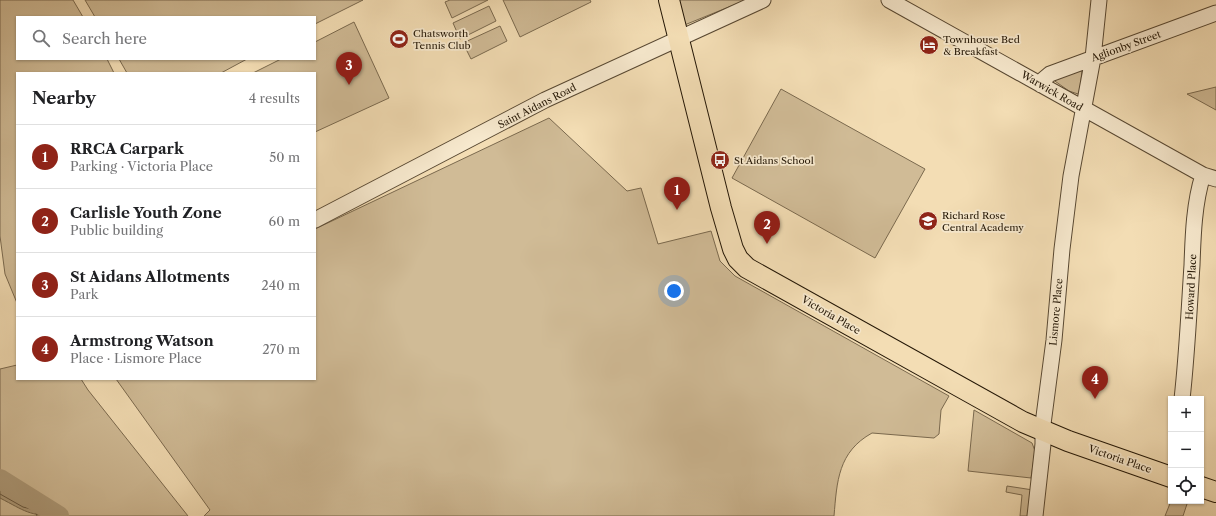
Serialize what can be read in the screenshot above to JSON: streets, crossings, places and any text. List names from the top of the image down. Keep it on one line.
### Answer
{"streets":{"main road":["Victoria Place"],"street":["Aglionby Street","Warwick Road","Saint Aidans Road","Howard Place","Lismore Place"]},"crossings":[["Aglionby Street","Warwick Road"],["Aglionby Street","Lismore Place"],["Warwick Road","Howard Place"],["Warwick Road","Lismore Place"],["Saint Aidans Road","Victoria Place"],["Lismore Place","Victoria Place"]],"places":{"sports":["Chatsworth Tennis Club"],"hotel":["Townhouse Bed & Breakfast"],"bus stop":["St Aidans School"],"school or university":["Richard Rose Central Academy"]},"page":{"search":"Search here","pins":["3","1","2","4"],"heading":["Nearby","4 results"],"list":[{"mark":"1","name":"RRCA Carpark","note":"Parking · Victoria Place","value":"50 m"},{"mark":"2","name":"Carlisle Youth Zone","note":"Public building","value":"60 m"},{"mark":"3","name":"St Aidans Allotments","note":"Park","value":"240 m"},{"mark":"4","name":"Armstrong Watson","note":"Place · Lismore Place","value":"270 m"}],"map_buttons":["+","−"]}}
